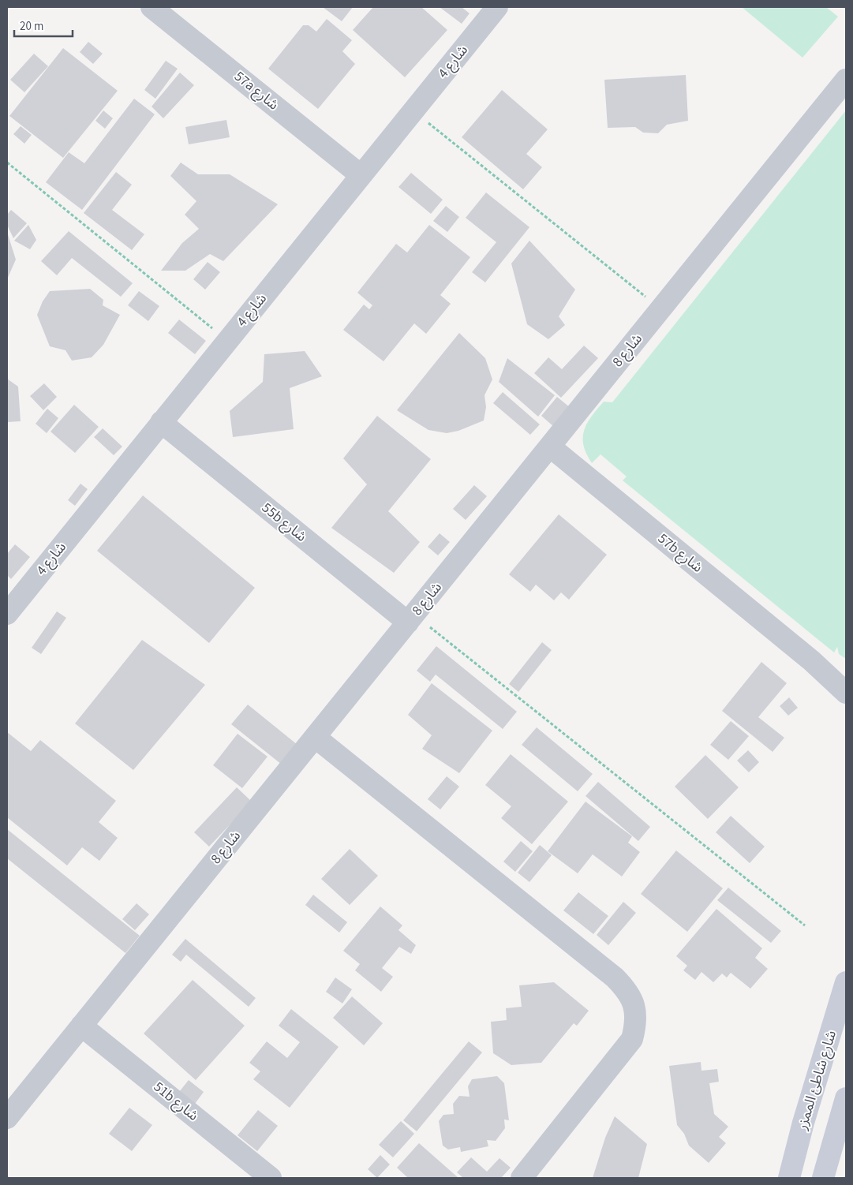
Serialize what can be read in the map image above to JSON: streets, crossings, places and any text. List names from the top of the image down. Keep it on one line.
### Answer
{"streets":{"main road":["شارع شاطئ الممزر"],"street":["شارع 4","57a شارع","شارع 8","55b شارع","57b شارع","51b شارع"]},"crossings":[["شارع 4","57a شارع"],["شارع 4","55b شارع"],["شارع 8","55b شارع"],["شارع 8","57b شارع"],["شارع 8","51b شارع"]],"scale_bar":"20 m"}
